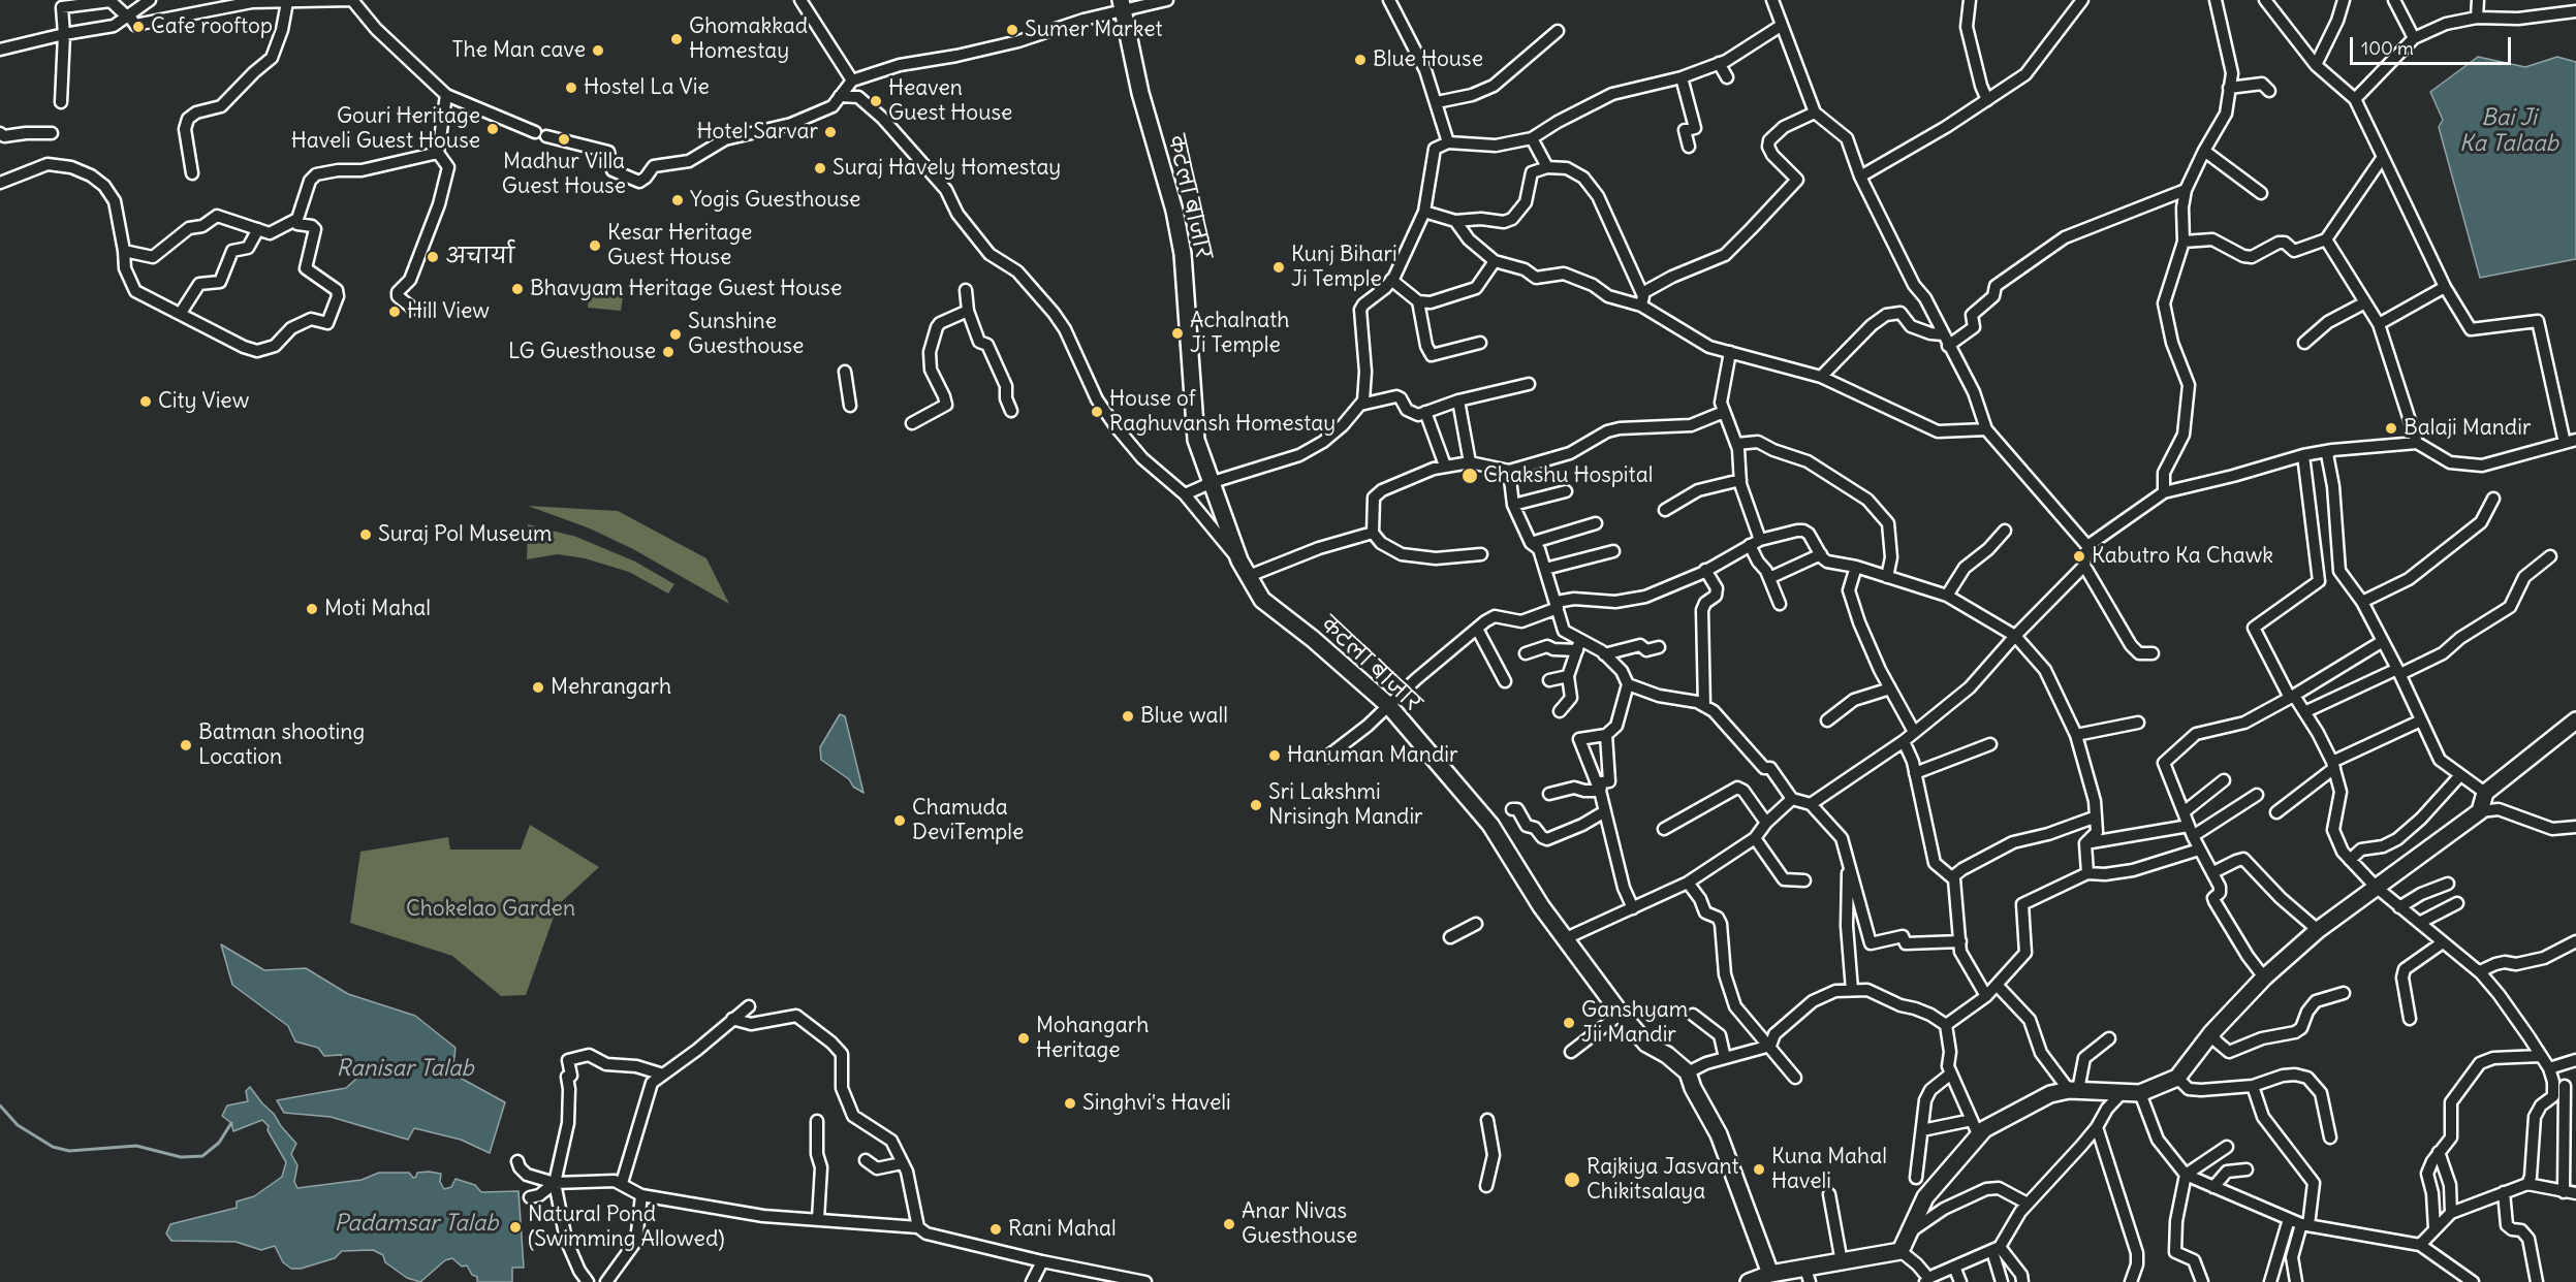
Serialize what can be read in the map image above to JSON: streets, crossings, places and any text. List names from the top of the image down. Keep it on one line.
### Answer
{"streets":{"street":["कटला बाजार"]},"water":["Bai Ji Ka Talaab","Ranisar Talab","Padamsar Talab"],"parks":["Chokelao Garden"],"places":["Cafe rooftop","Sumer Market","Ghomakkad Homestay","The Man cave","Blue House","Hostel La Vie","Heaven Guest House","Gouri Heritage Haveli Guest House","Hotel Sarvar","Madhur Villa Guest House","Suraj Havely Homestay","Yogis Guesthouse","Kesar Heritage Guest House","अचार्या","Kunj Bihari Ji Temple","Bhavyam Heritage Guest House","Hill View","Achalnath Ji Temple","Sunshine Guesthouse","LG Guesthouse","City View","House of Raghuvansh Homestay","Balaji Mandir","Chakshu Hospital","Suraj Pol Museum","Kabutro Ka Chawk","Moti Mahal","Mehrangarh","Blue wall","Batman shooting Location","Hanuman Mandir","Sri Lakshmi Nrisingh Mandir","Chamuda DeviTemple","Ganshyam Jii Mandir","Mohangarh Heritage","Singhvi's Haveli","Kuna Mahal Haveli","Rajkiya Jasvant Chikitsalaya","Anar Nivas Guesthouse","Natural Pond (Swimming Allowed)","Rani Mahal"],"scale_bar":"100 m"}
